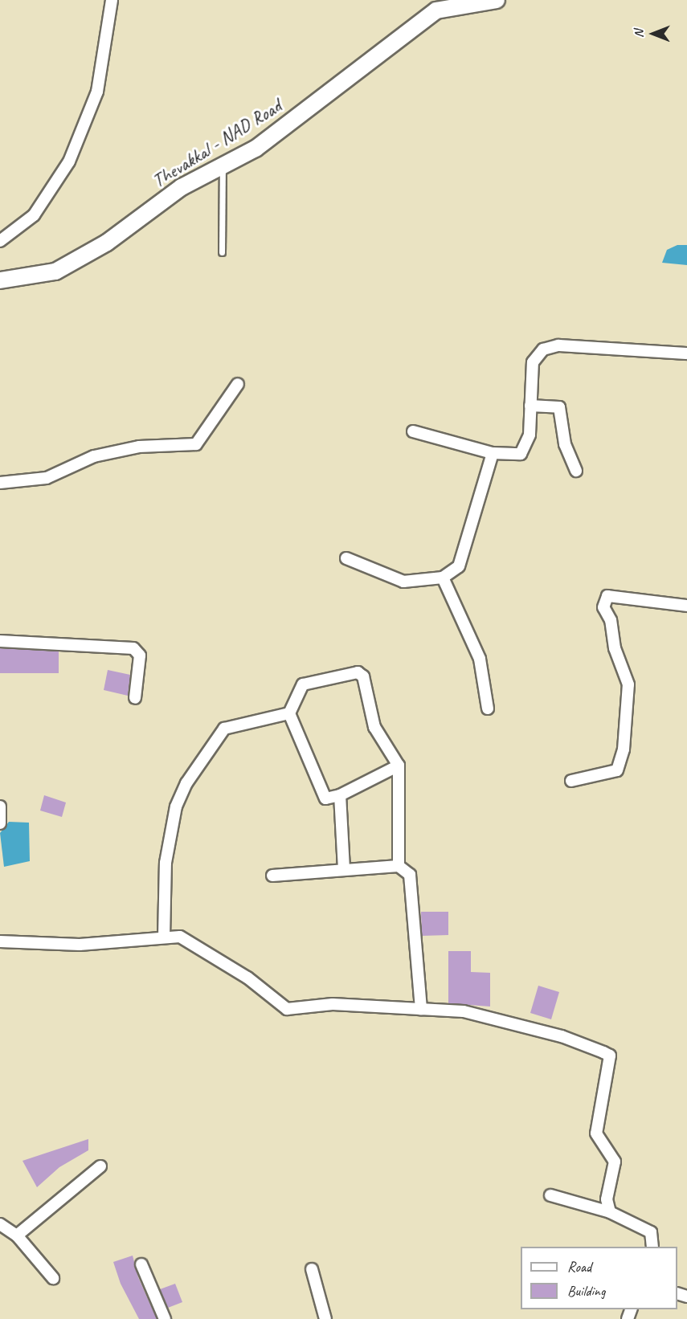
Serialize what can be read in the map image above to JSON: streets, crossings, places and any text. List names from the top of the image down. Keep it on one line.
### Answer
{"streets":{"main road":["Thevakkal - NAD Road"]},"legend":["Road","Building"],"north":"left"}
